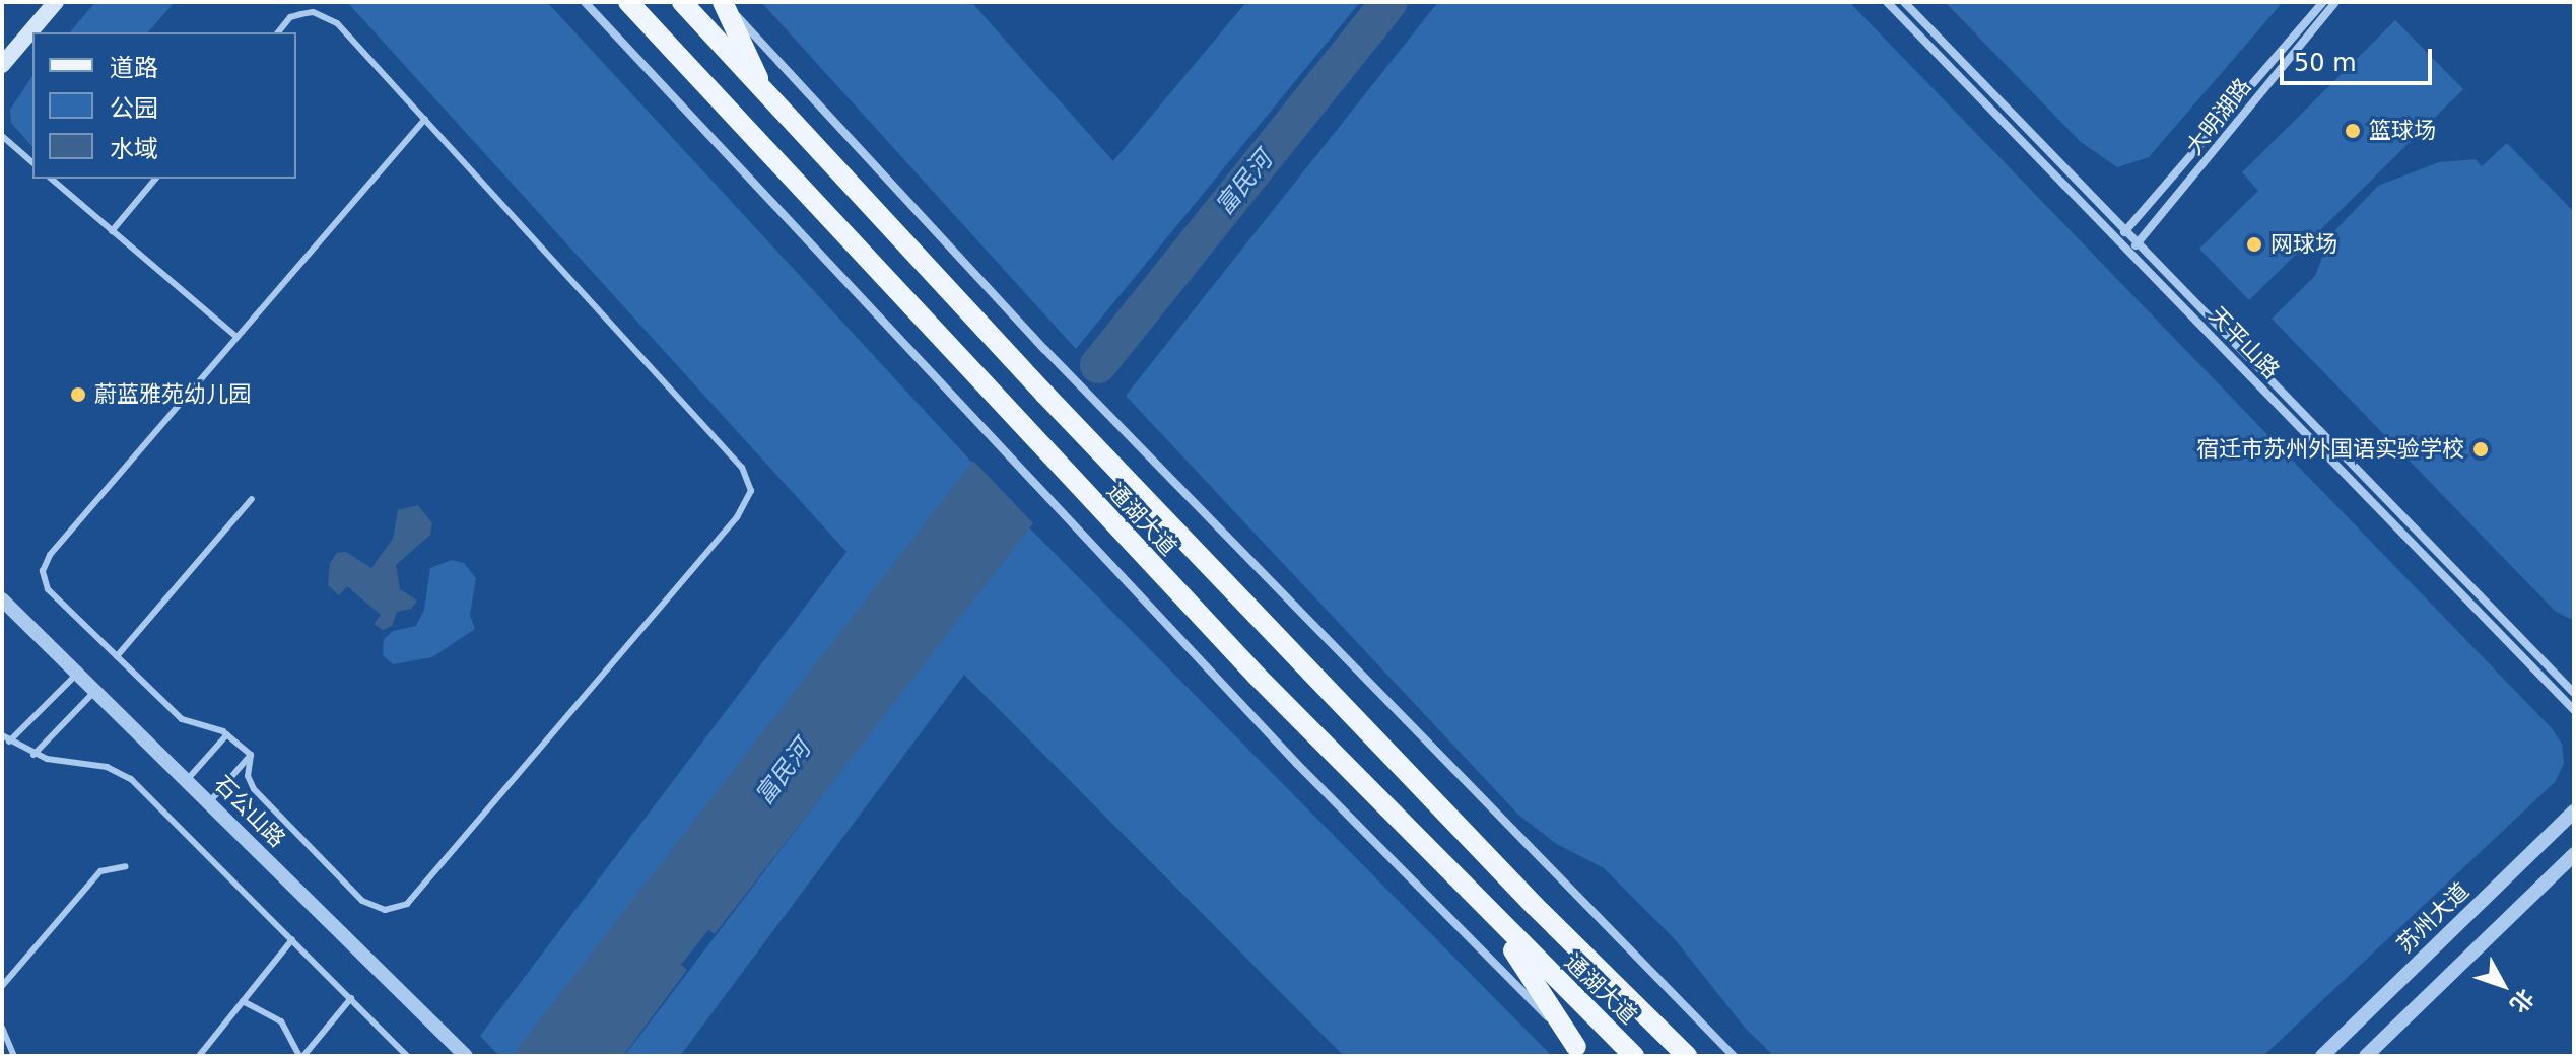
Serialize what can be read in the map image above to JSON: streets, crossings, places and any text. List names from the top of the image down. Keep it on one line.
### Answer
{"streets":{"main road":["通湖大道"],"street":["大明湖路","天平山路","石公山路","苏州大道"]},"crossings":[["大明湖路","天平山路"]],"water":["富民河"],"places":["篮球场","网球场","蔚蓝雅苑幼儿园","宿迁市苏州外国语实验学校"],"legend":["道路","公园","水域"],"scale_bar":"50 m","north":"bottom right"}
